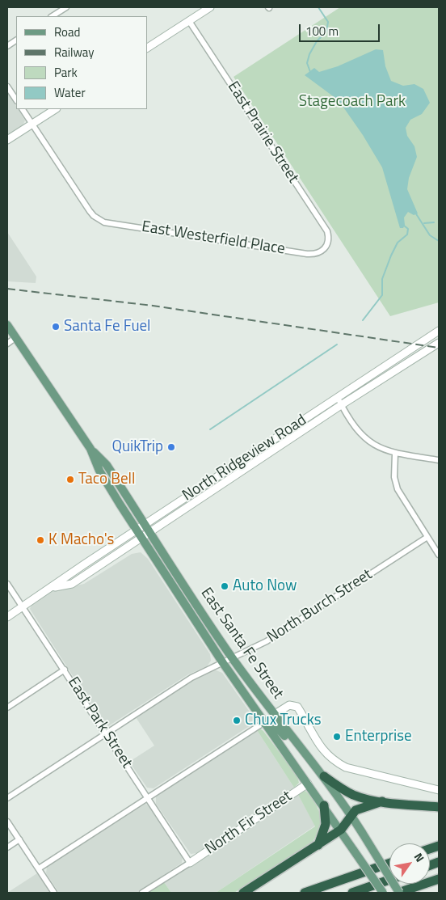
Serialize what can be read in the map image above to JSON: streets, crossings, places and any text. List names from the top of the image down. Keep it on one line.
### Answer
{"streets":{"main road":["North Ridgeview Road","East Santa Fe Street","North Fir Street"],"street":["East Prairie Street","East Westerfield Place","North Burch Street","East Park Street"]},"crossings":[["East Prairie Street","East Westerfield Place"],["North Ridgeview Road","East Santa Fe Street"],["North Ridgeview Road","East Park Street"],["North Burch Street","East Santa Fe Street"],["North Burch Street","East Park Street"],["East Santa Fe Street","North Fir Street"],["East Park Street","North Fir Street"]],"parks":["Stagecoach Park"],"places":["Santa Fe Fuel","QuikTrip","Taco Bell","K Macho's","Auto Now","Chux Trucks","Enterprise"],"legend":["Road","Railway","Park","Water"],"scale_bar":"100 m","north":"top right"}
